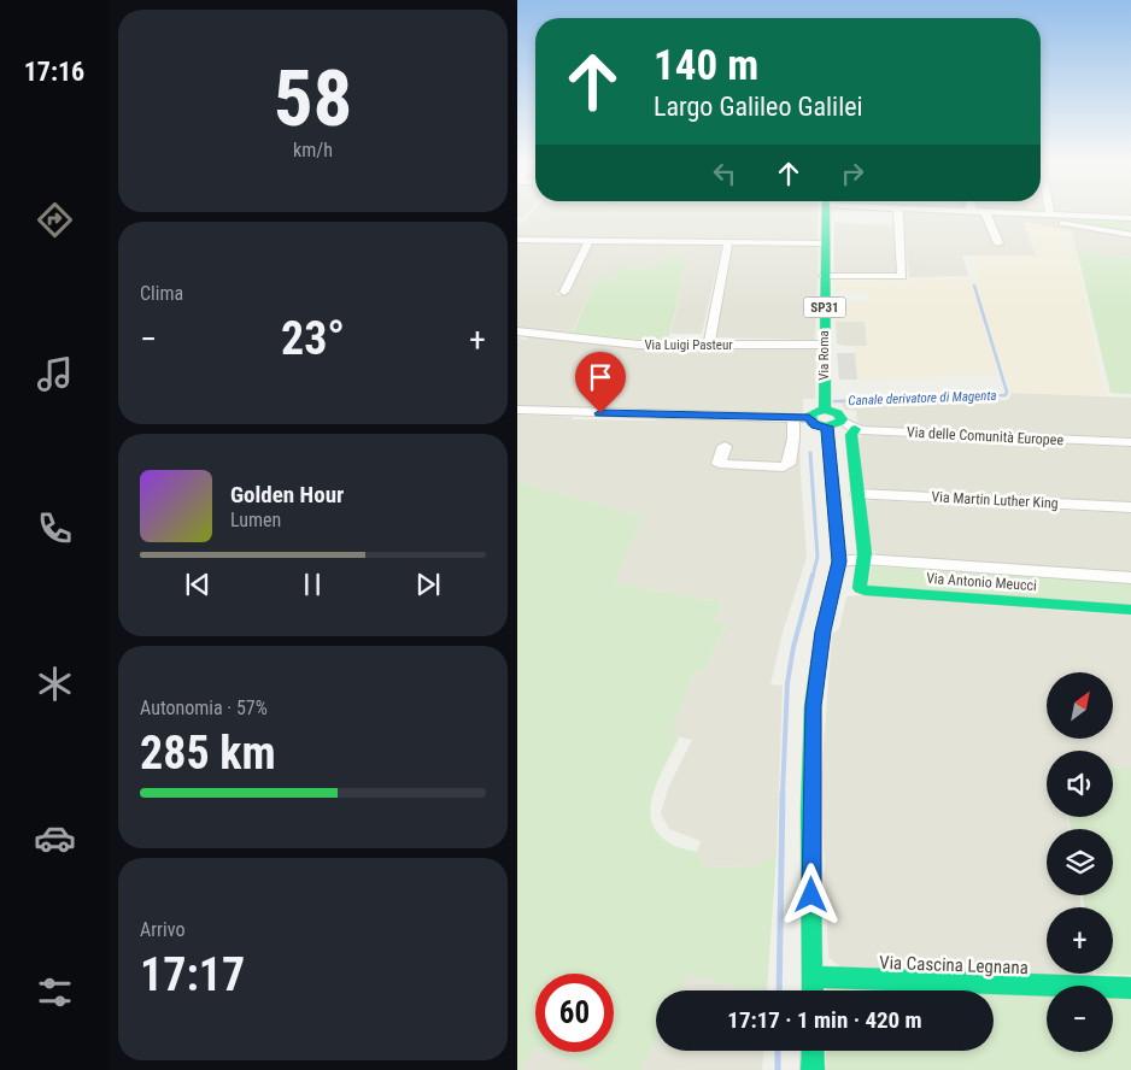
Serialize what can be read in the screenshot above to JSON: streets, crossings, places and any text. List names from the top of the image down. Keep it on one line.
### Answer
{"streets":{"main road":["SP31","Via Roma","Via Antonio Meucci","Via Cascina Legnana"],"street":["Via Luigi Pasteur","Via delle Comunità Europee","Via Martin Luther King"]},"crossings":[["Via Luigi Pasteur","Via Roma"]],"water":["Canale derivatore di Magenta"],"north":"top right","page":{"tabs":"17:16","tile":[["58","km/h"],"Clima",["Autonomia · 57%","285 km"],["Arrivo","17:17"]],"turn":["140 m","Largo Galileo Galilei"],"heat":["−","23°","+"],"song":["Golden Hour","Lumen"],"map_buttons":["+","−"],"limit":"60","trip":"17:17 · 1 min · 420 m"}}
